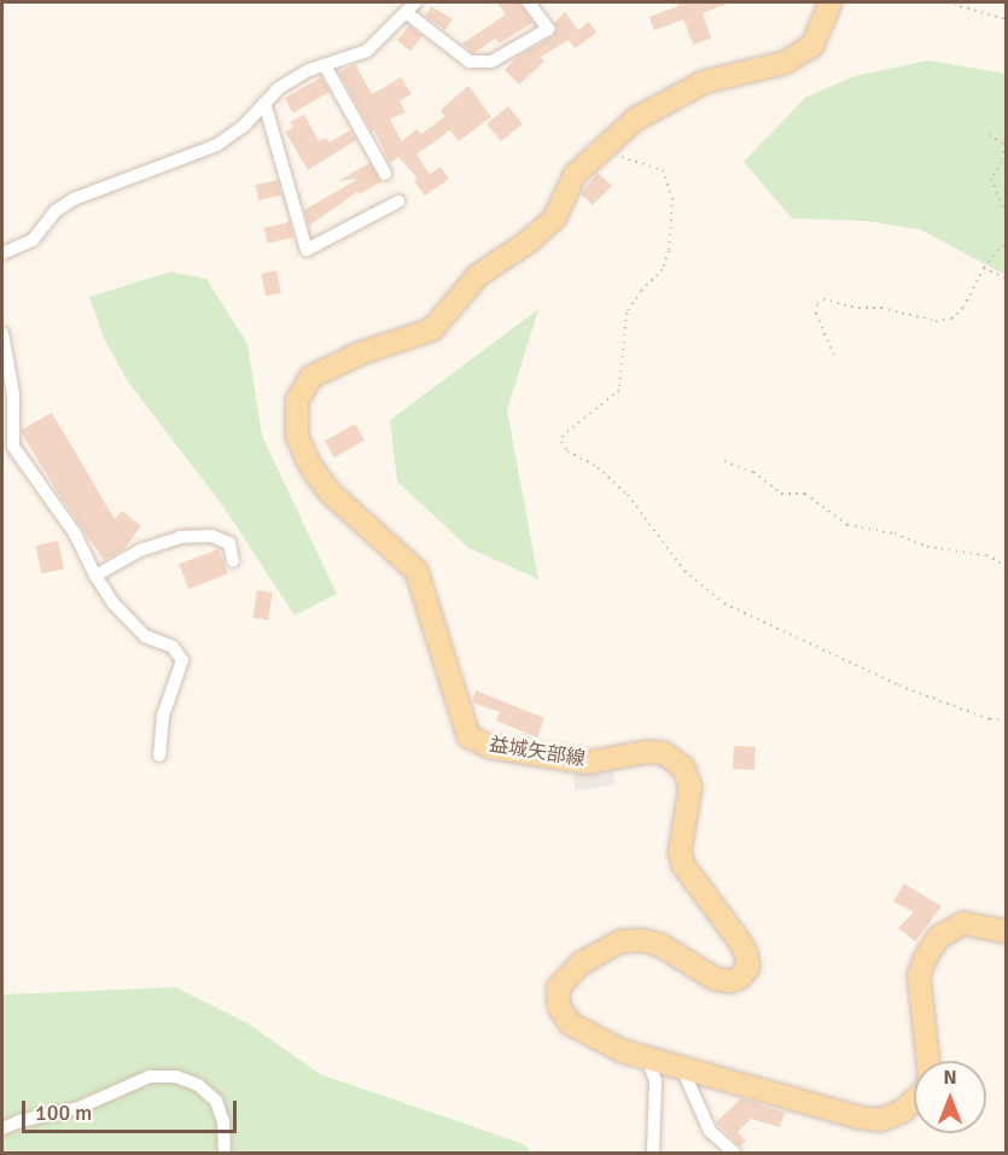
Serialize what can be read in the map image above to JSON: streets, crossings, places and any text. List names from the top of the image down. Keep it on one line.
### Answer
{"streets":{"main road":["益城矢部線"]},"scale_bar":"100 m","north":"top"}
